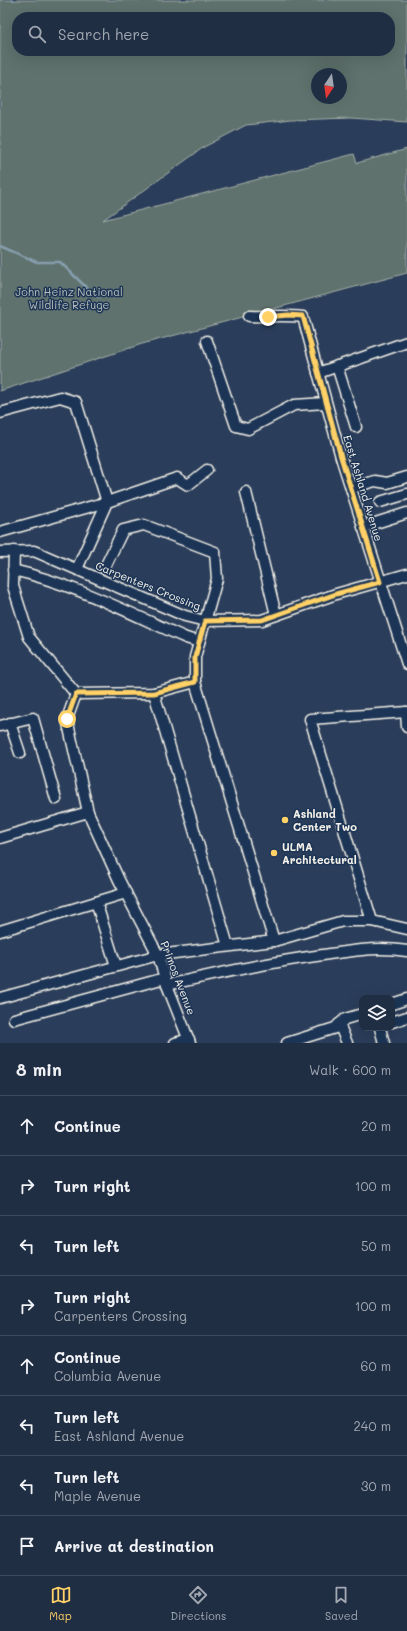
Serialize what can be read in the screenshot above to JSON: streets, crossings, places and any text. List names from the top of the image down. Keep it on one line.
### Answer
{"streets":{"street":["East Ashland Avenue","Carpenters Crossing","Primos Avenue"]},"crossings":[["East Ashland Avenue","Carpenters Crossing"]],"parks":["John Heinz National Wildlife Refuge"],"places":["Ashland Center Two","ULMA Architectural"],"north":"bottom","page":{"search":"Search here","heading":["8 min","Walk · 600 m"],"list":[["Continue","20 m"],["Turn right","100 m"],["Turn left","50 m"],["Turn right","Carpenters Crossing","100 m"],["Continue","Columbia Avenue","60 m"],["Turn left","East Ashland Avenue","240 m"],["Turn left","Maple Avenue","30 m"],"Arrive at destination"],"nav":["Map","Directions","Saved"]}}
